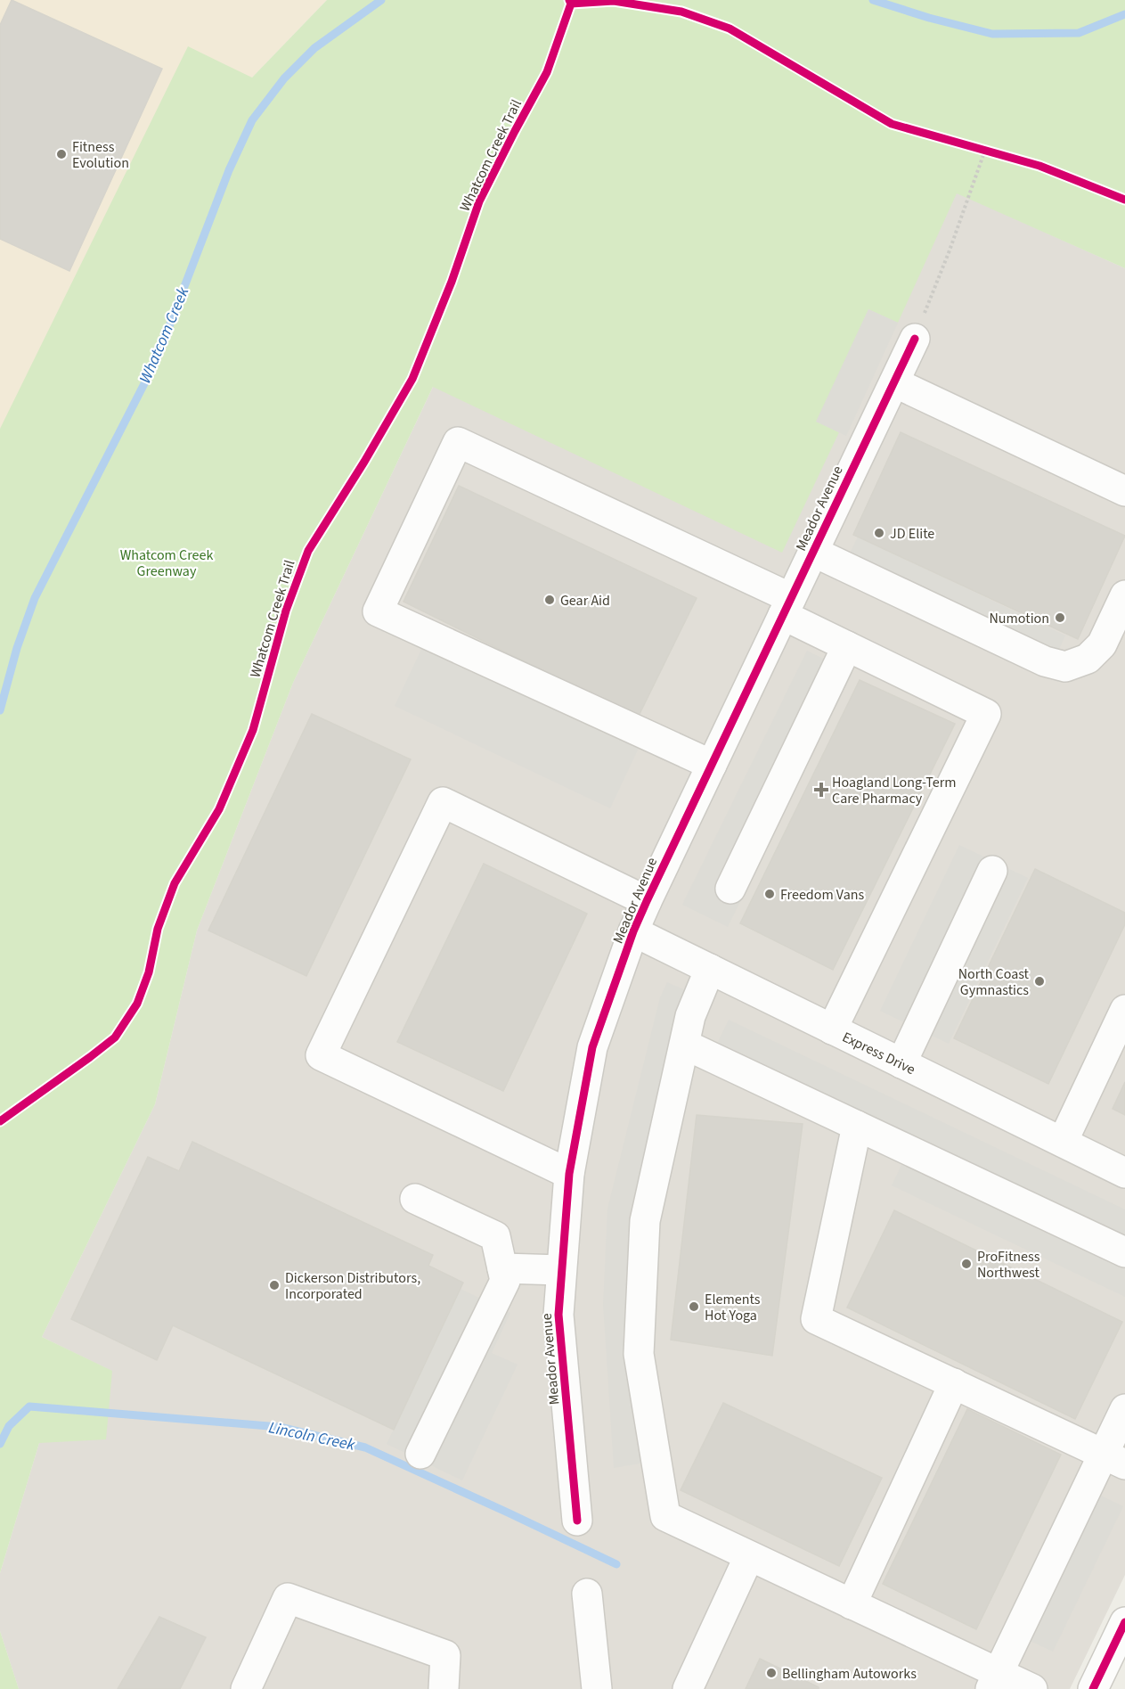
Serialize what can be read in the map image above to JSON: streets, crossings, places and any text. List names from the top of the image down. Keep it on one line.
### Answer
{"streets":{"street":["Meador Avenue","Express Drive"],"cycle path":["Whatcom Creek Trail"]},"crossings":[["Meador Avenue","Express Drive"]],"water":["Whatcom Creek","Lincoln Creek"],"parks":["Whatcom Creek Greenway"],"places":{"other":["Fitness Evolution","JD Elite","Gear Aid","Numotion","Freedom Vans","North Coast Gymnastics","ProFitness Northwest","Dickerson Distributors, Incorporated","Elements Hot Yoga","Bellingham Autoworks"],"health":["Hoagland Long-Term Care Pharmacy"]}}
